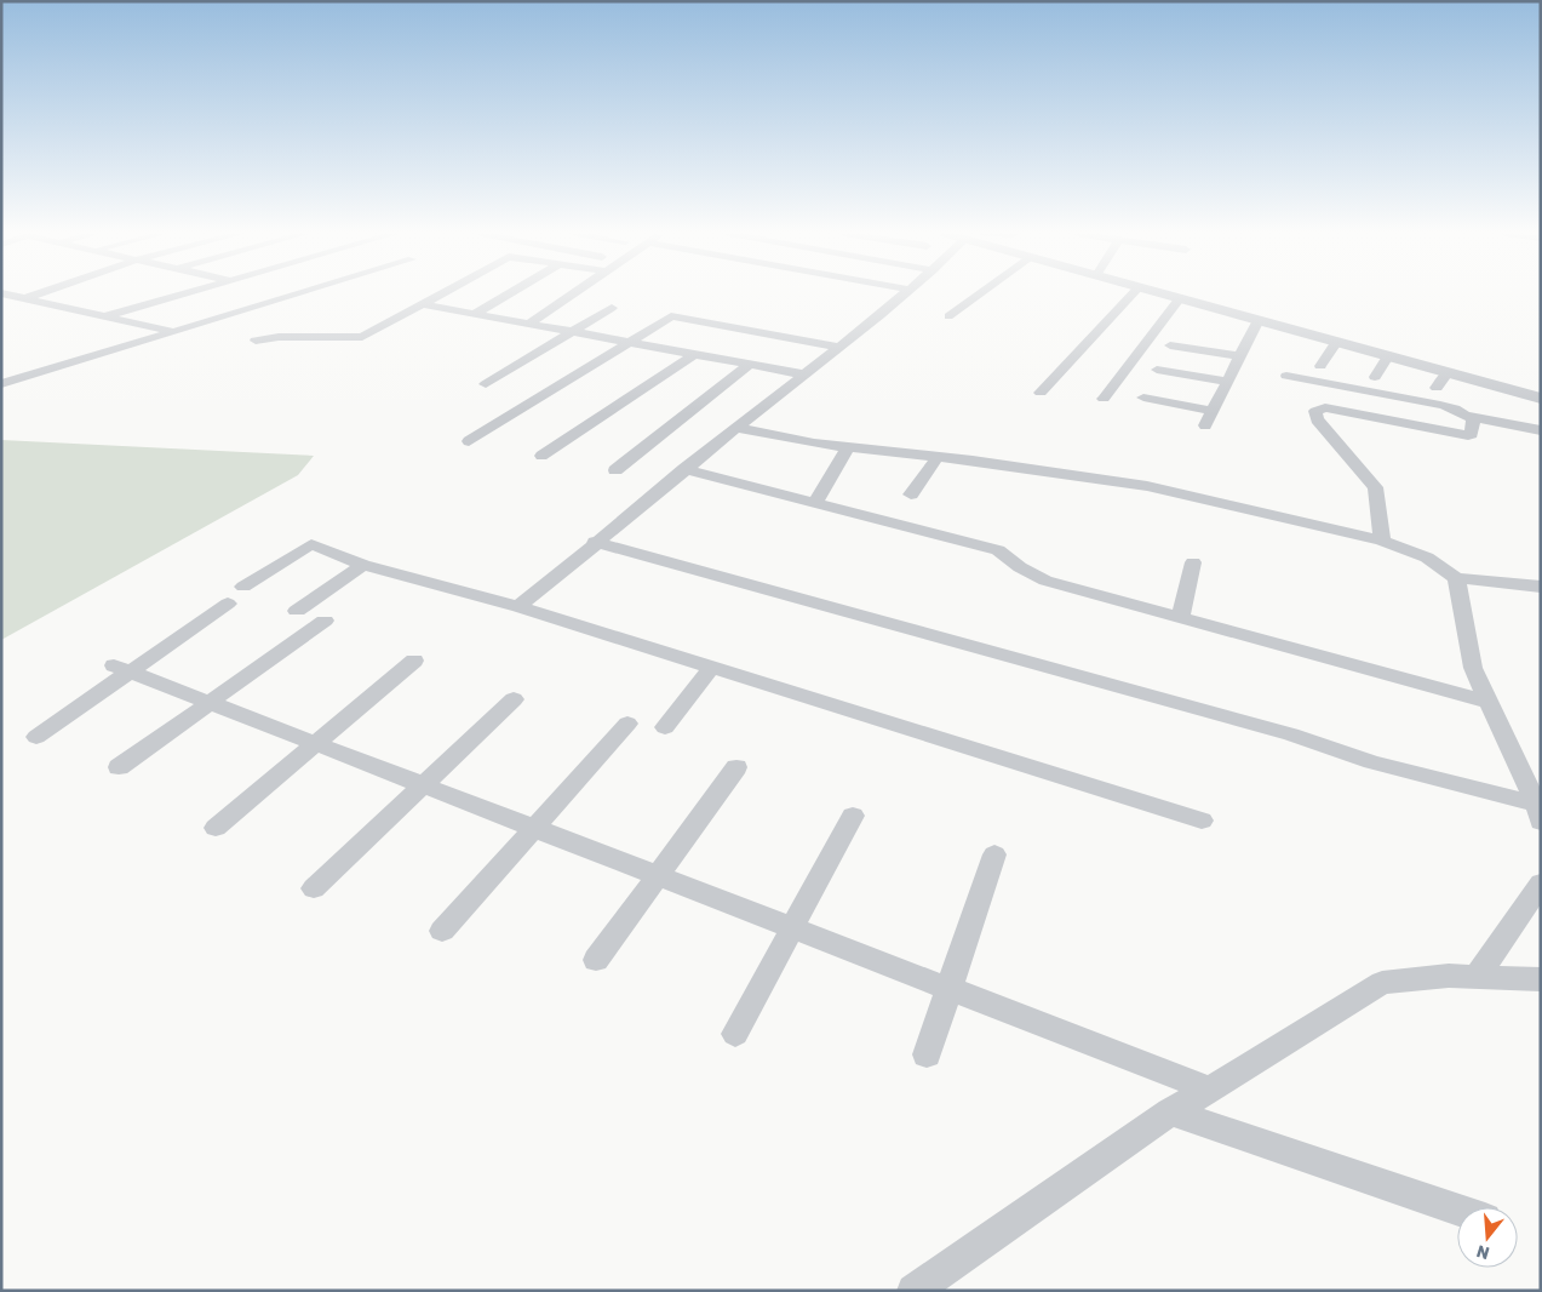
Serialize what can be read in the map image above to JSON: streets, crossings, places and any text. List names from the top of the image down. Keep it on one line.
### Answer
{"north":"bottom"}
